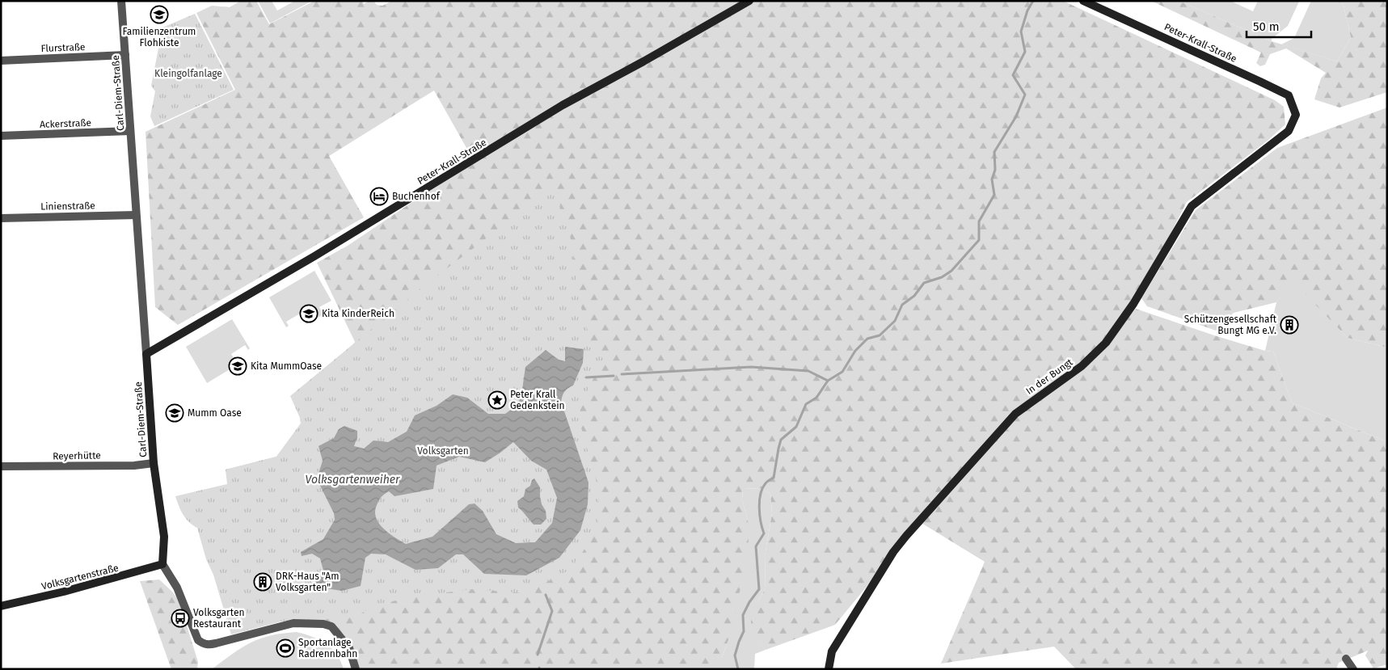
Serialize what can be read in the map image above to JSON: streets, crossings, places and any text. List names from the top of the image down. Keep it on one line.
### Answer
{"streets":{"street":["Peter-Krall-Straße","Flurstraße","Carl-Diem-Straße","Ackerstraße","Linienstraße","In der Bungt","Reyerhütte","Volksgartenstraße"]},"crossings":[["Peter-Krall-Straße","Carl-Diem-Straße"],["Peter-Krall-Straße","In der Bungt"],["Flurstraße","Carl-Diem-Straße"],["Carl-Diem-Straße","Ackerstraße"],["Carl-Diem-Straße","Linienstraße"],["Carl-Diem-Straße","Reyerhütte"],["Carl-Diem-Straße","Volksgartenstraße"]],"water":["Volksgartenweiher"],"parks":["Kleingolfanlage","Volksgarten"],"places":{"school or university":["Familienzentrum Flohkiste","Kita KinderReich","Kita MummOase","Mumm Oase"],"hotel":["Buchenhof"],"building":["Schützengesellschaft Bungt MG e.V.","DRK-Haus \"Am Volksgarten\""],"place":["Peter Krall Gedenkstein"],"bus stop":["Volksgarten Restaurant"],"sports":["Sportanlage Radrennbahn"]},"scale_bar":"50 m"}
